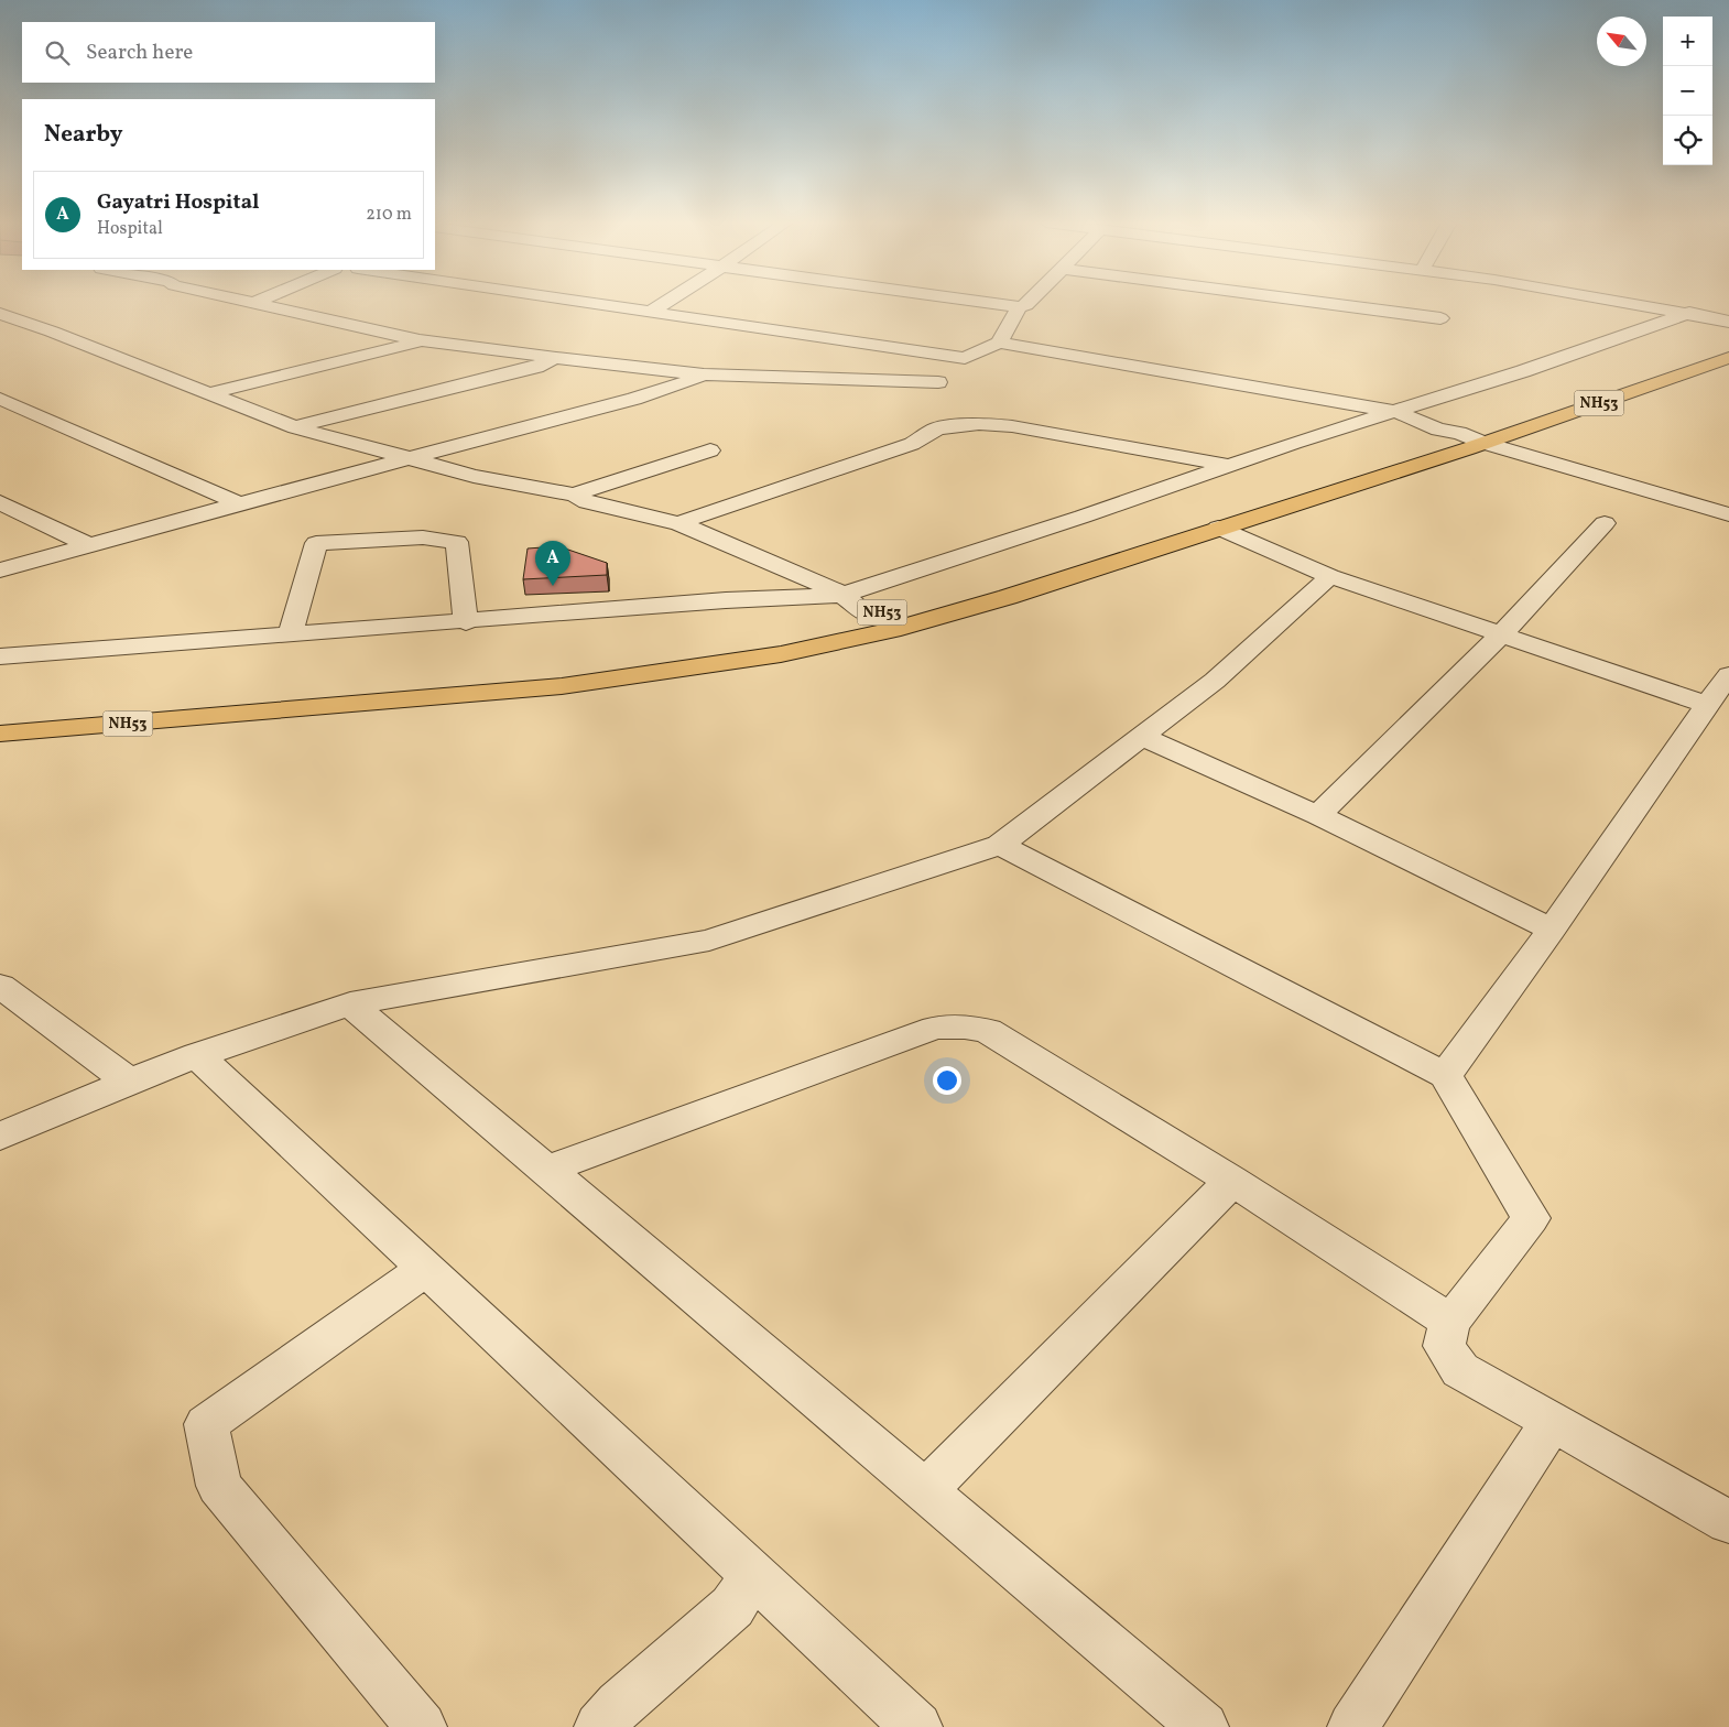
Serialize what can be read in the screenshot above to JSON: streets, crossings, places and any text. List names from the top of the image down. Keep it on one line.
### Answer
{"streets":{"highway":["NH53"]},"north":"top left","page":{"map_buttons":["+","−"],"search":"Search here","heading":"Nearby","list":[{"mark":"A","name":"Gayatri Hospital","note":"Hospital","value":"210 m"}],"pins":"A"}}
